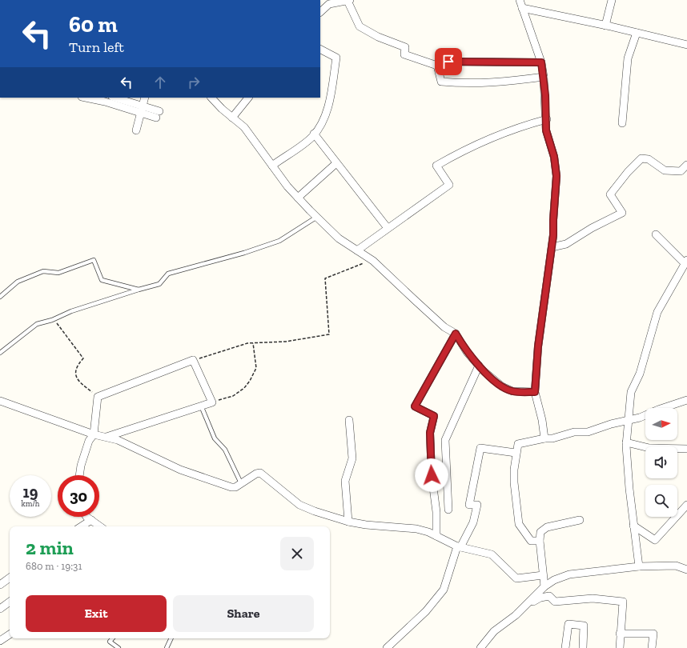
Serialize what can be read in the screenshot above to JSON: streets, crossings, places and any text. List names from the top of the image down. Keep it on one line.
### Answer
{"north":"right","page":{"turn":["60 m","Turn left"],"speed":"19 km/h","limit":"30","heading":["2 min","680 m · 19:31"],"buttons":["Exit","Share"]}}
